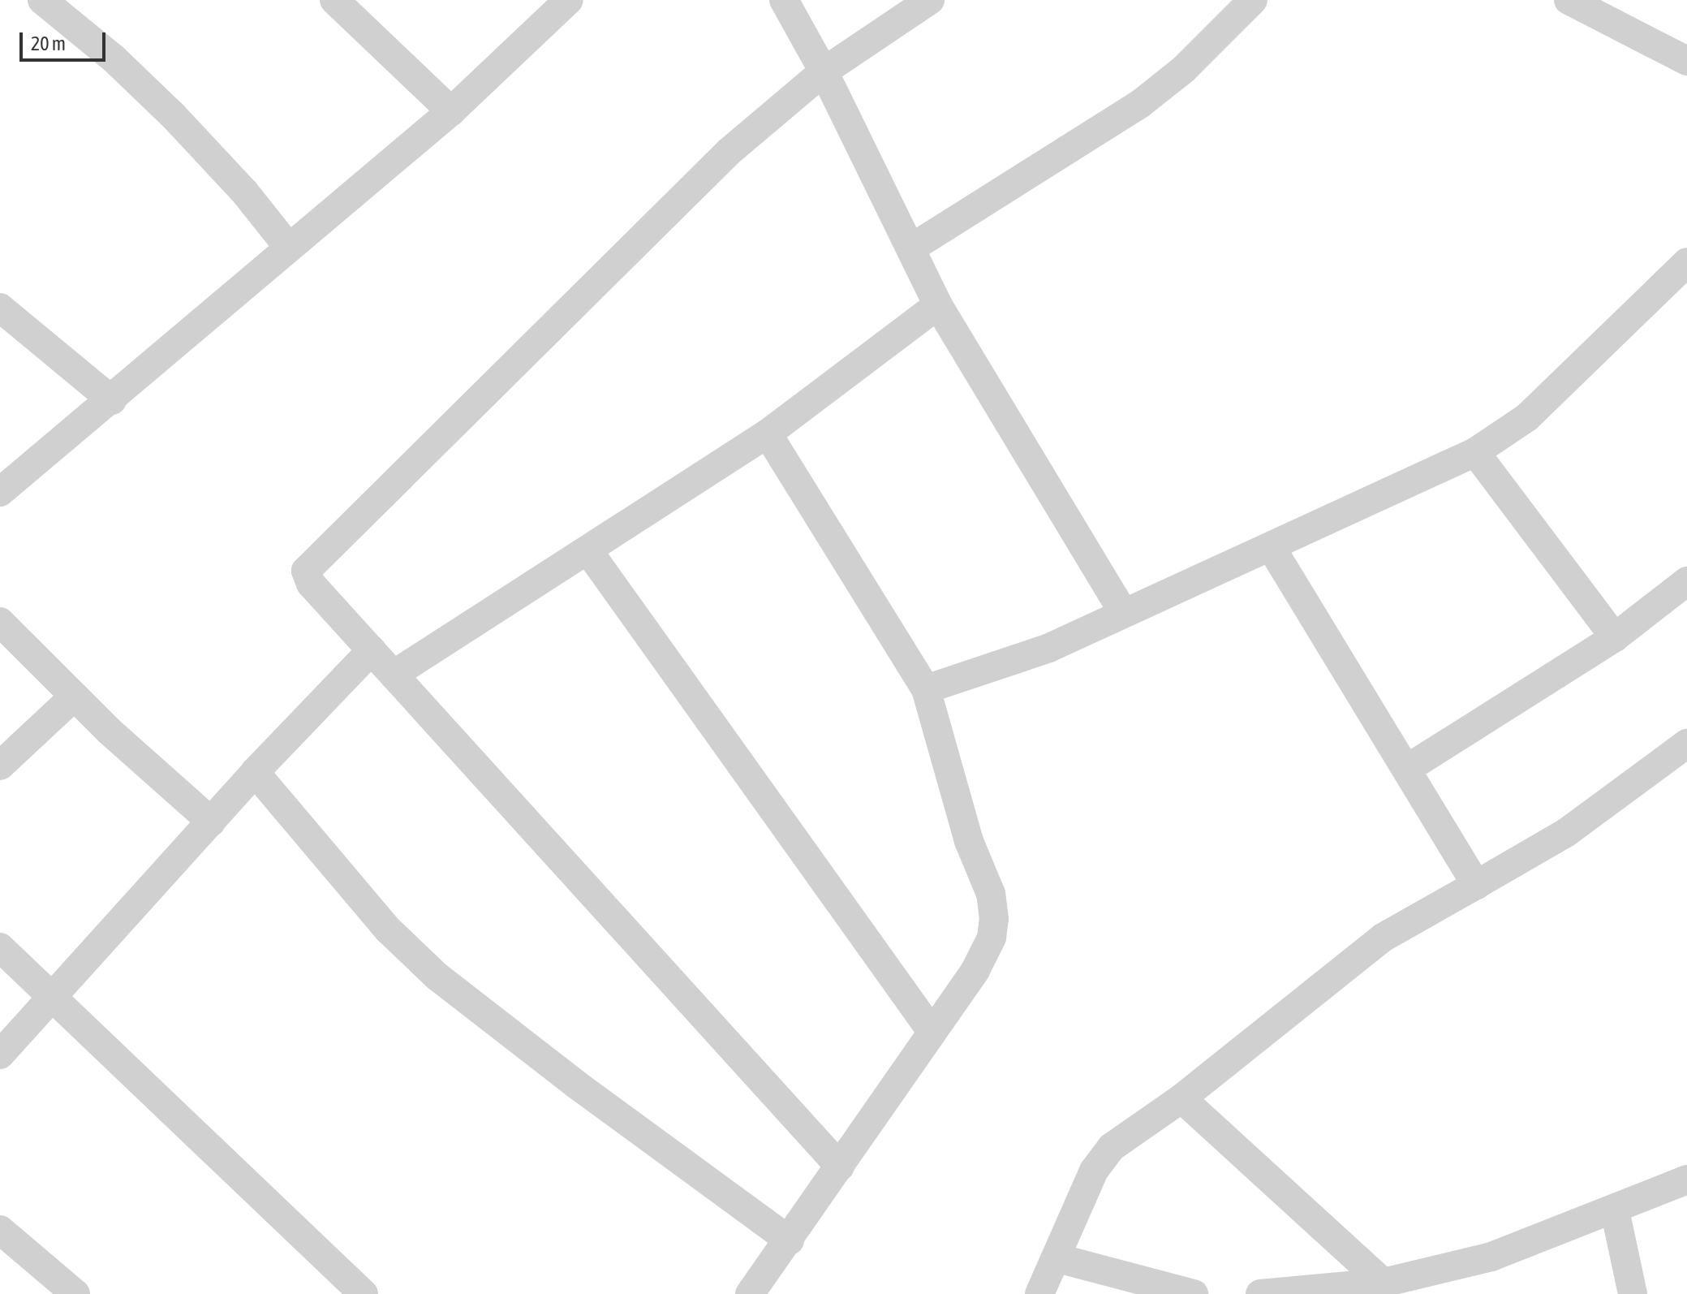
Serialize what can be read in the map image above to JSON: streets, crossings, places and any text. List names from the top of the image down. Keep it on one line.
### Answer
{"scale_bar":"20 m"}
